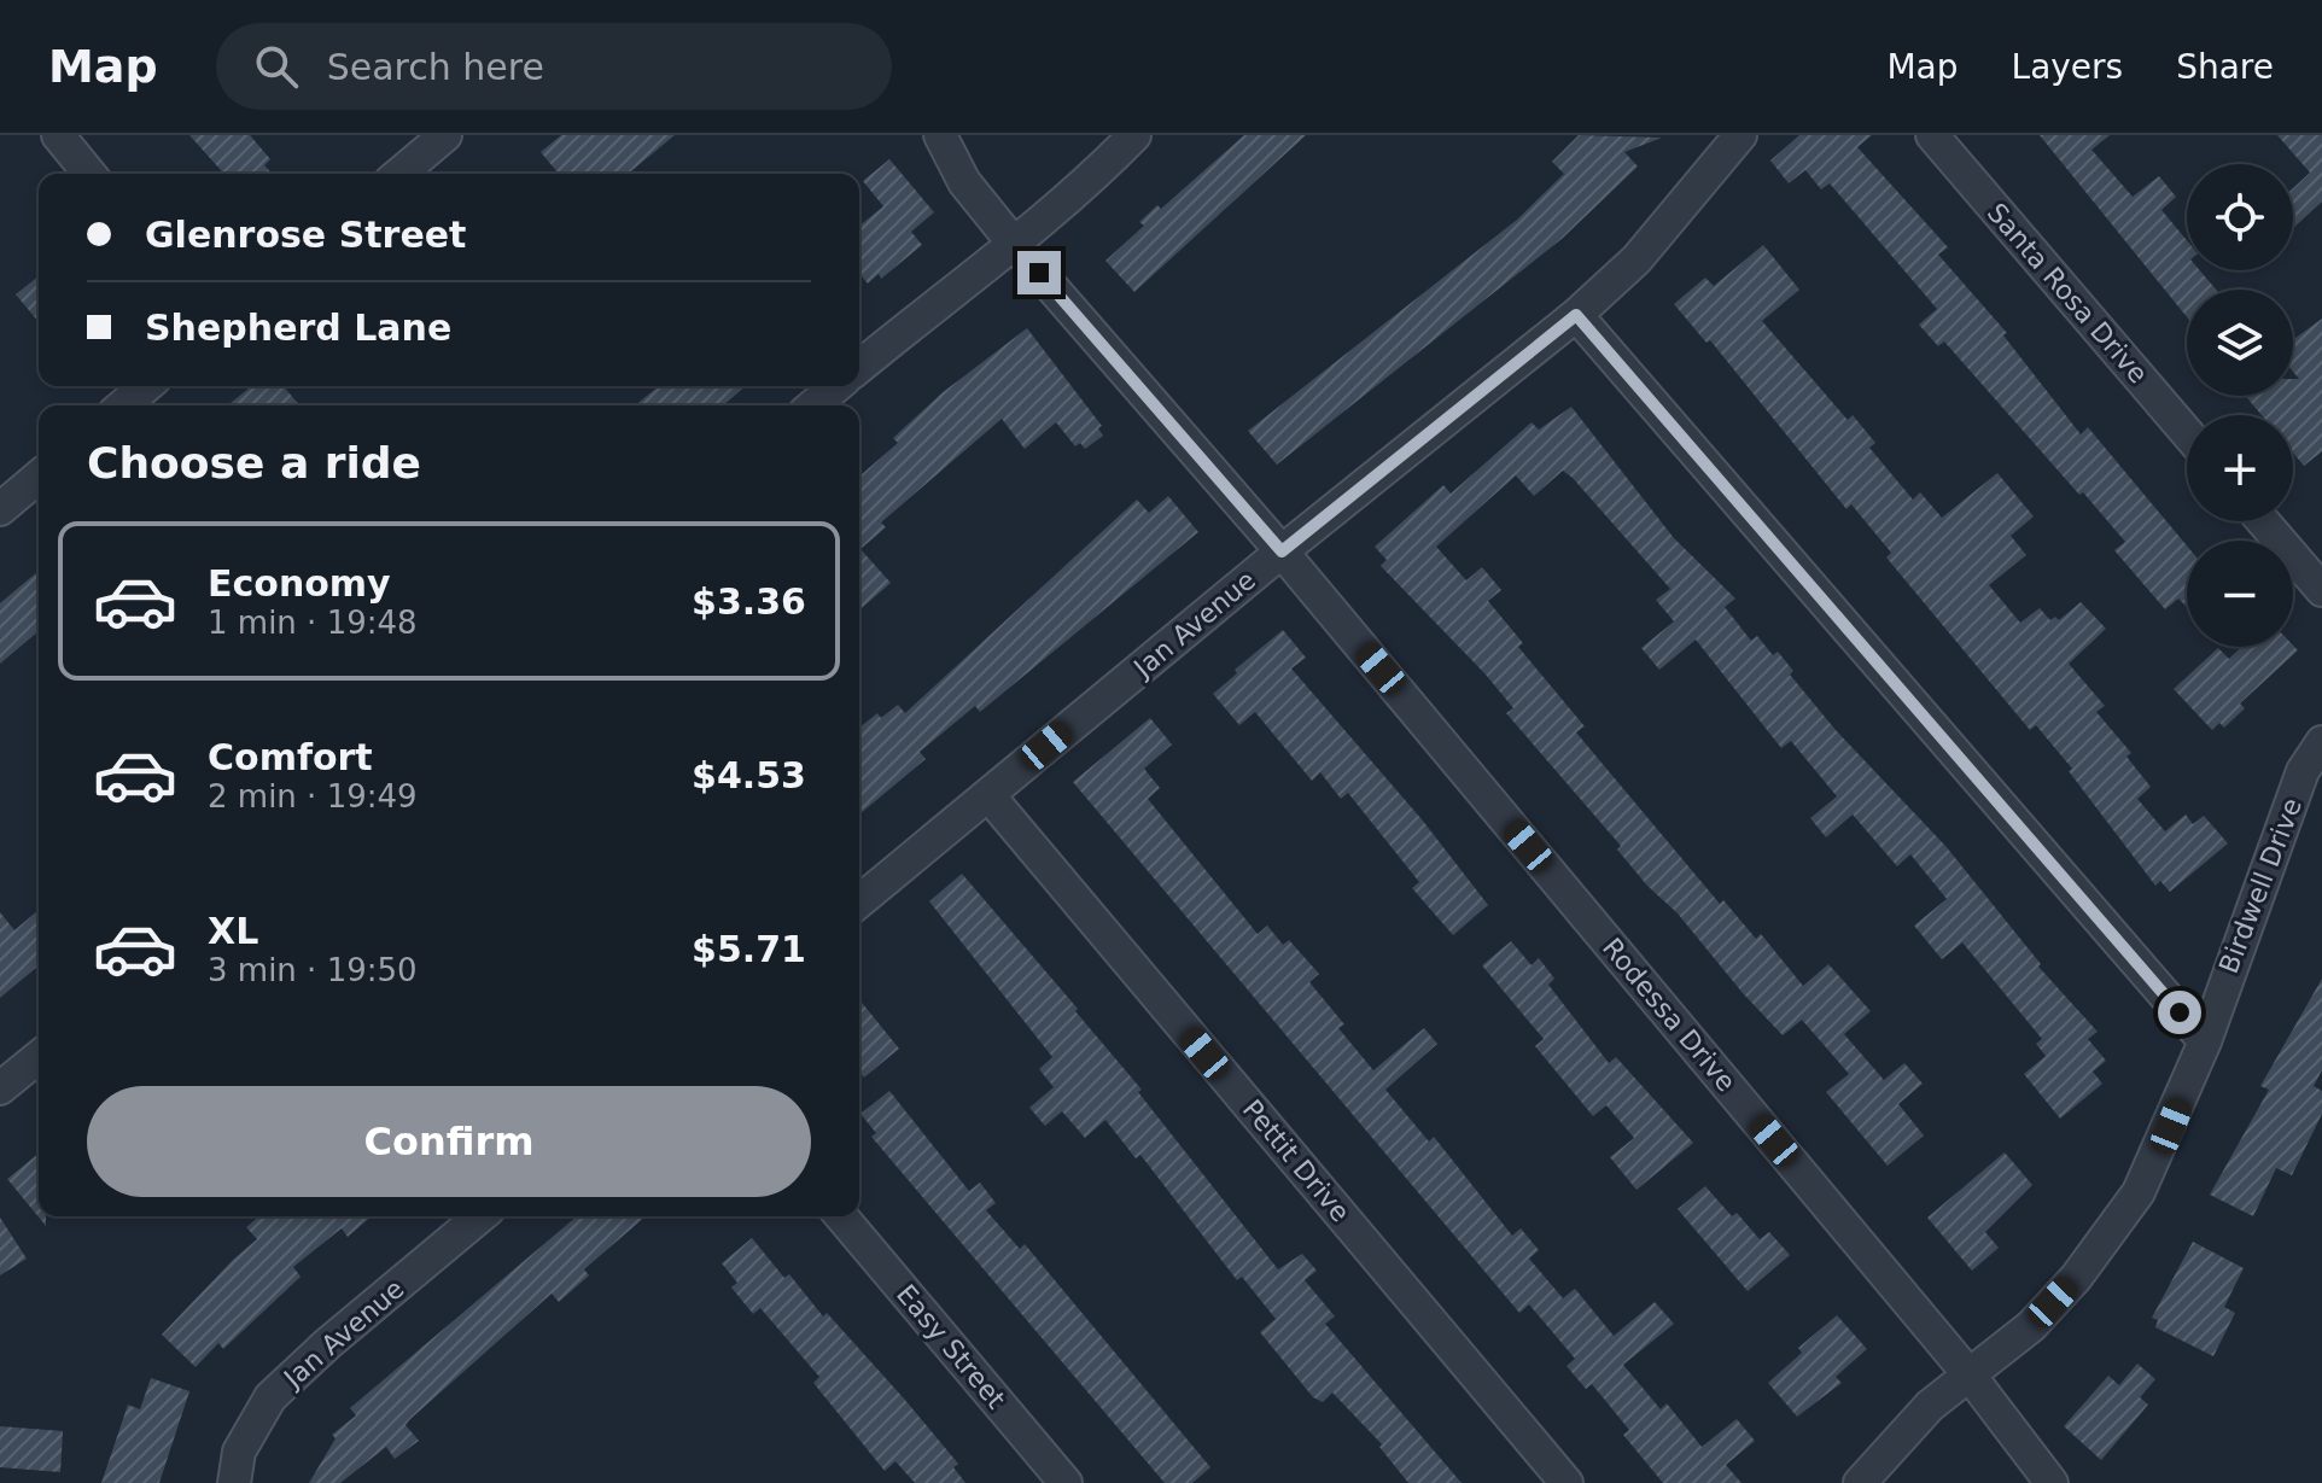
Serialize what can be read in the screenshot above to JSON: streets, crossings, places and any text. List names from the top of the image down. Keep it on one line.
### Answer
{"streets":{"street":["Santa Rosa Drive","Jan Avenue","Birdwell Drive","Rodessa Drive","Pettit Drive","Easy Street"]},"crossings":[["Jan Avenue","Rodessa Drive"],["Jan Avenue","Pettit Drive"],["Birdwell Drive","Rodessa Drive"]],"page":{"header":"Map","search":"Search here","nav":["Map","Layers","Share"],"map_buttons":["+","−"],"banner":["Glenrose Street","Shepherd Lane"],"heading":"Choose a ride","list":[{"name":"Economy","note":"1 min · 19:48","value":"$3.36"},{"name":"Comfort","note":"2 min · 19:49","value":"$4.53"},{"name":"XL","note":"3 min · 19:50","value":"$5.71"}],"buttons":"Confirm"}}
